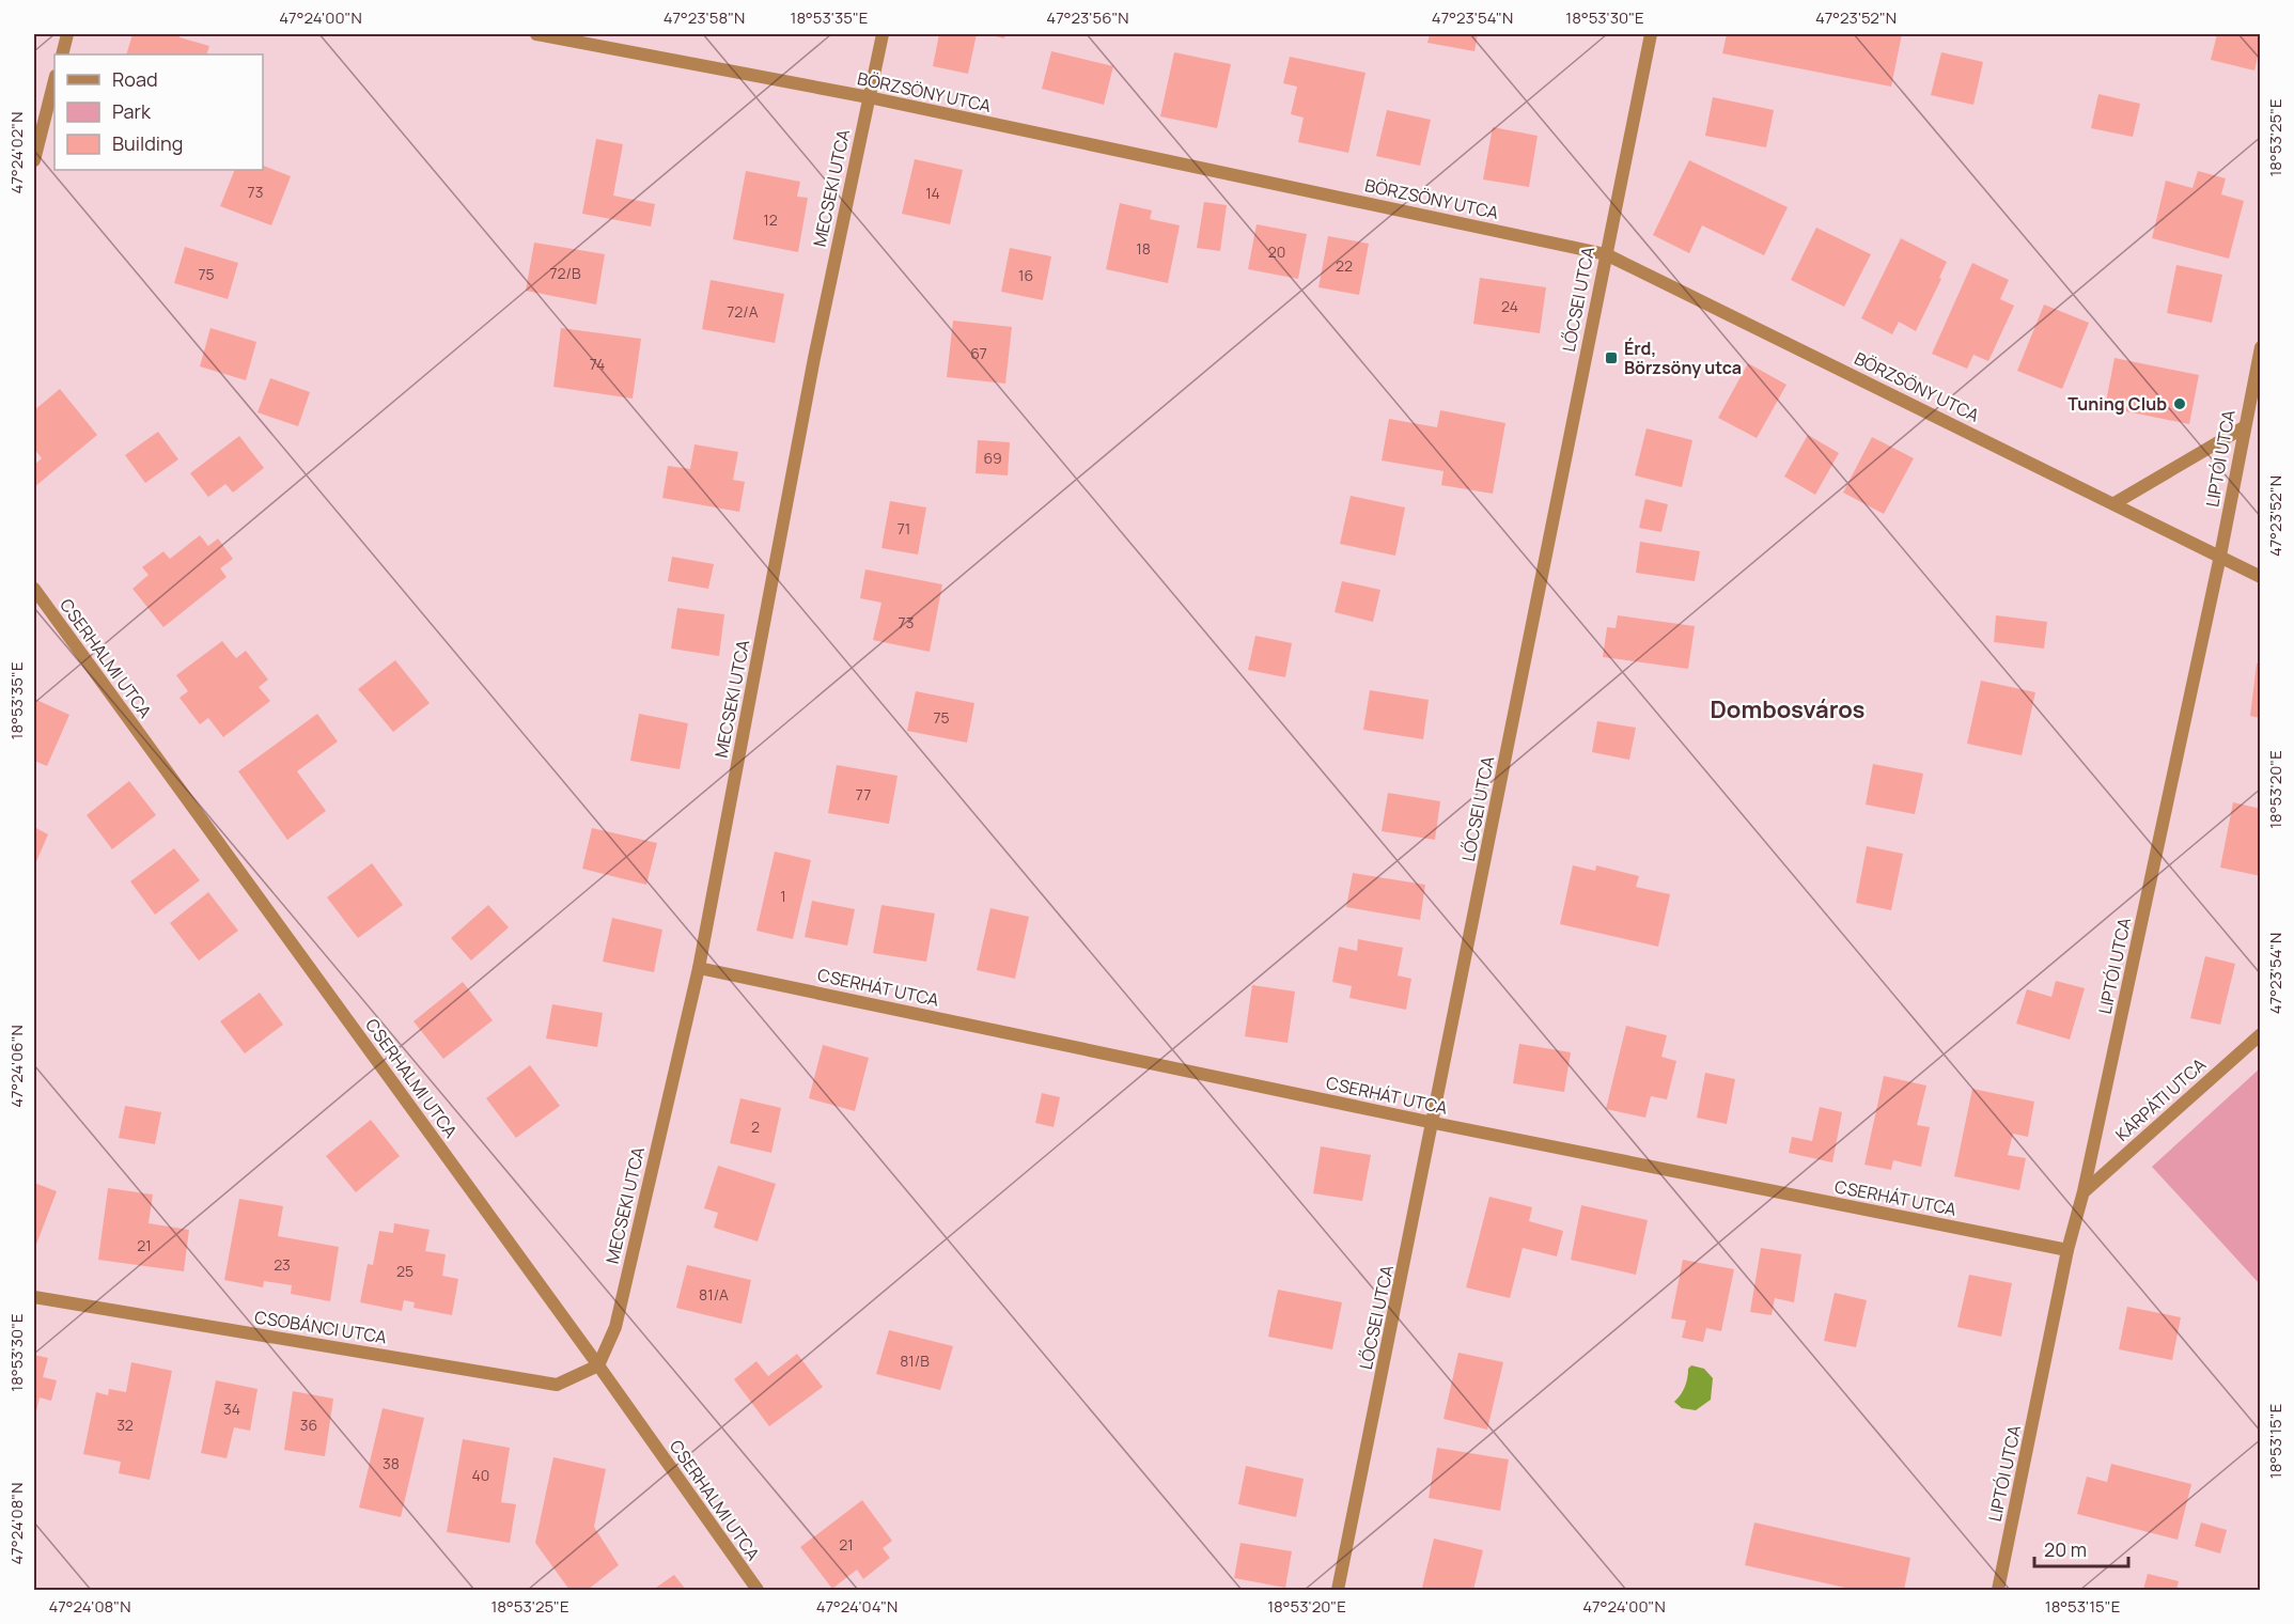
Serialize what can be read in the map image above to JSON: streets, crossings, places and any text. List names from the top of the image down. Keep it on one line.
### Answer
{"streets":{"street":["BÖRZSÖNY UTCA","MECSEKI UTCA","LŐCSEI UTCA","LIPTÓI UTCA","CSERHALMI UTCA","CSERHÁT UTCA","KÁRPÁTI UTCA","CSOBÁNCI UTCA"]},"crossings":[["BÖRZSÖNY UTCA","MECSEKI UTCA"],["BÖRZSÖNY UTCA","LŐCSEI UTCA"],["BÖRZSÖNY UTCA","LIPTÓI UTCA"],["MECSEKI UTCA","CSERHALMI UTCA"],["MECSEKI UTCA","CSERHÁT UTCA"],["MECSEKI UTCA","CSOBÁNCI UTCA"],["LŐCSEI UTCA","CSERHÁT UTCA"],["LIPTÓI UTCA","CSERHÁT UTCA"],["LIPTÓI UTCA","KÁRPÁTI UTCA"],["CSERHALMI UTCA","CSOBÁNCI UTCA"]],"districts":["Dombosváros"],"places":{"transit":["Érd, Börzsöny utca"],"other":["Tuning Club"]},"house_numbers":["73","14","12","18","20","22","72/B","75","16","24","72/A","67","74","69","71","73","75","77","1","2","21","23","25","81/A","81/B","34","32","36","38","40","21"],"legend":["Road","Park","Building"],"scale_bar":"20 m","coordinates":["47°24'00\"N","47°23'58\"N","18°53'35\"E","47°23'56\"N","47°23'54\"N","18°53'30\"E","47°23'52\"N","18°53'25\"E","47°24'02\"N","18°53'20\"E","47°24'06\"N","18°53'15\"E","47°24'08\"N","47°24'04\"N"]}
